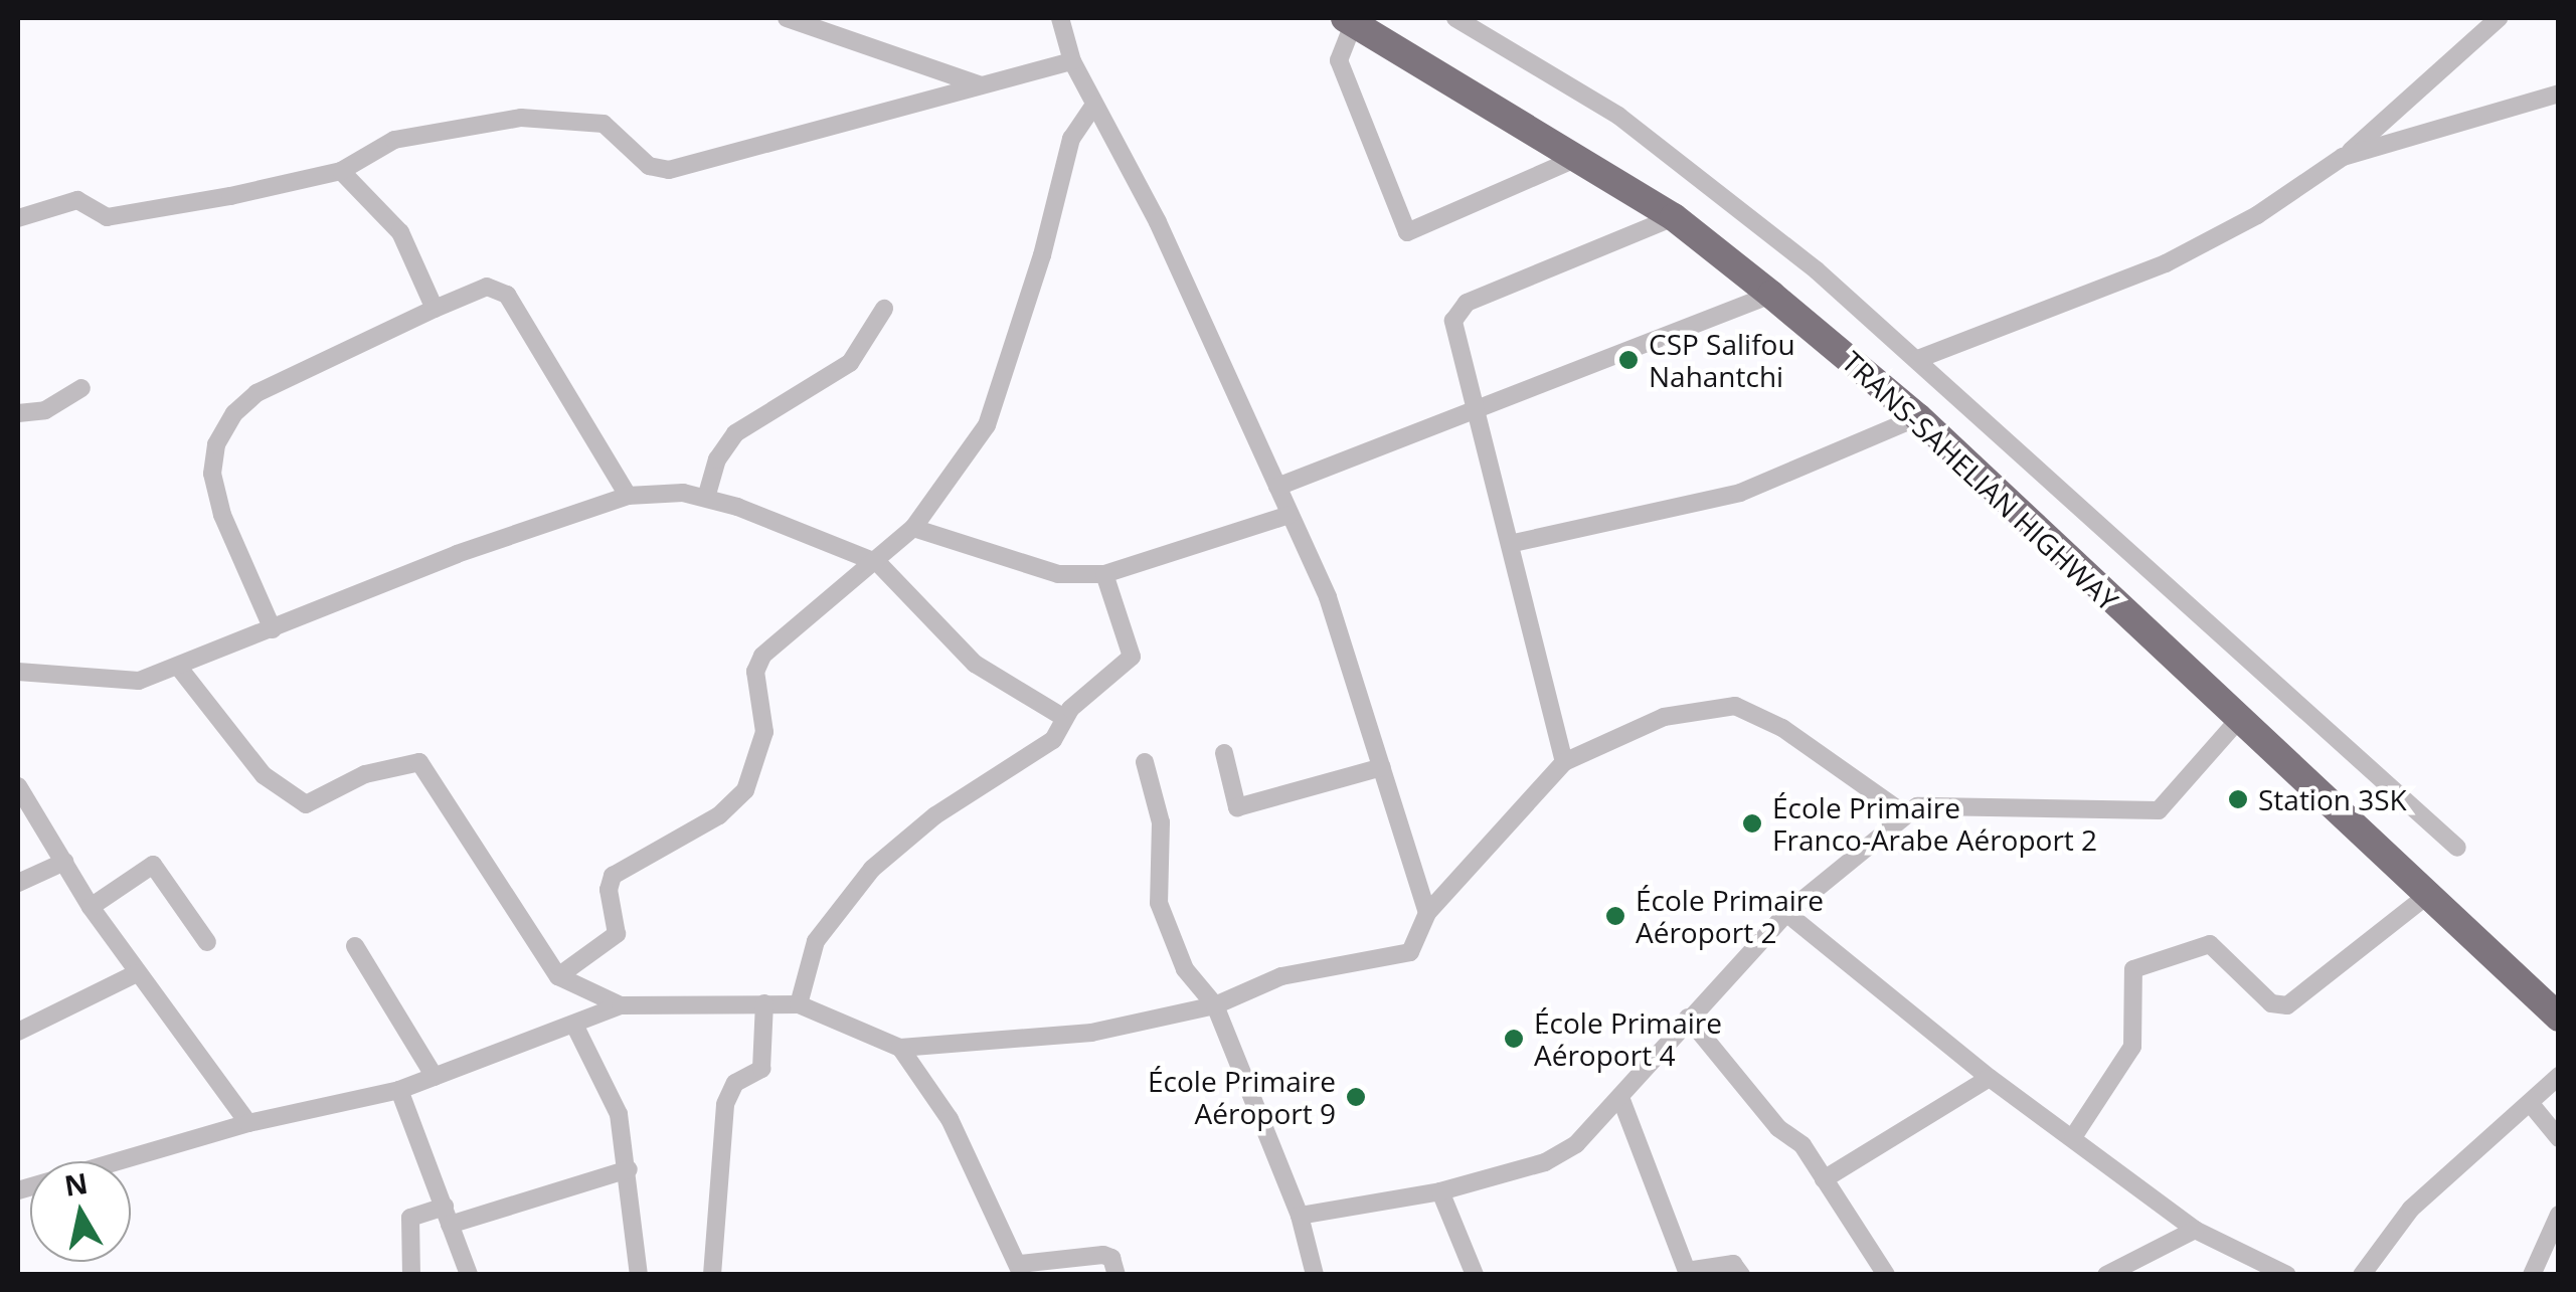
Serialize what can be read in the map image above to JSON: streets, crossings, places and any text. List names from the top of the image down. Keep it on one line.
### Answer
{"streets":{"highway":["TRANS-SAHELIAN HIGHWAY"]},"places":["CSP Salifou Nahantchi","Station 3SK","École Primaire Franco-Arabe Aéroport 2","École Primaire Aéroport 2","École Primaire Aéroport 4","École Primaire Aéroport 9"],"north":"top"}
